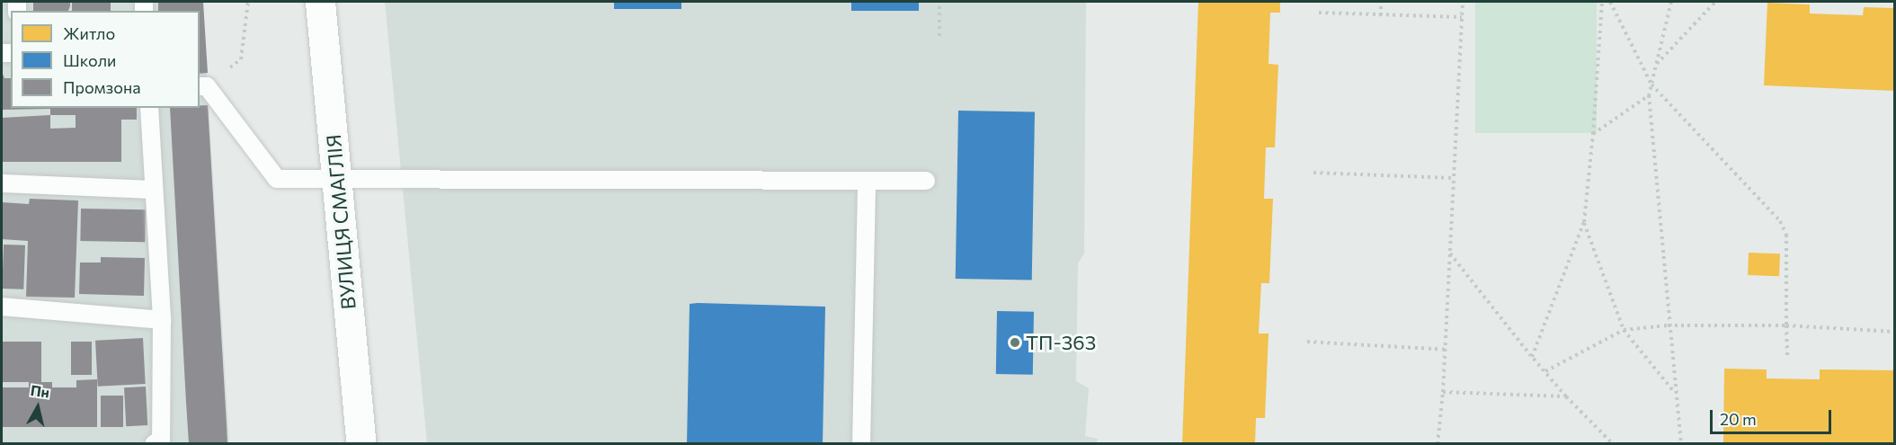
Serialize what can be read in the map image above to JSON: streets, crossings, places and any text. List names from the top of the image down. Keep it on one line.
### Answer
{"streets":{"street":["ВУЛИЦЯ СМАГЛІЯ"]},"places":["ТП-363"],"legend":["Житло","Школи","Промзона"],"scale_bar":"20 m","north":"top"}
